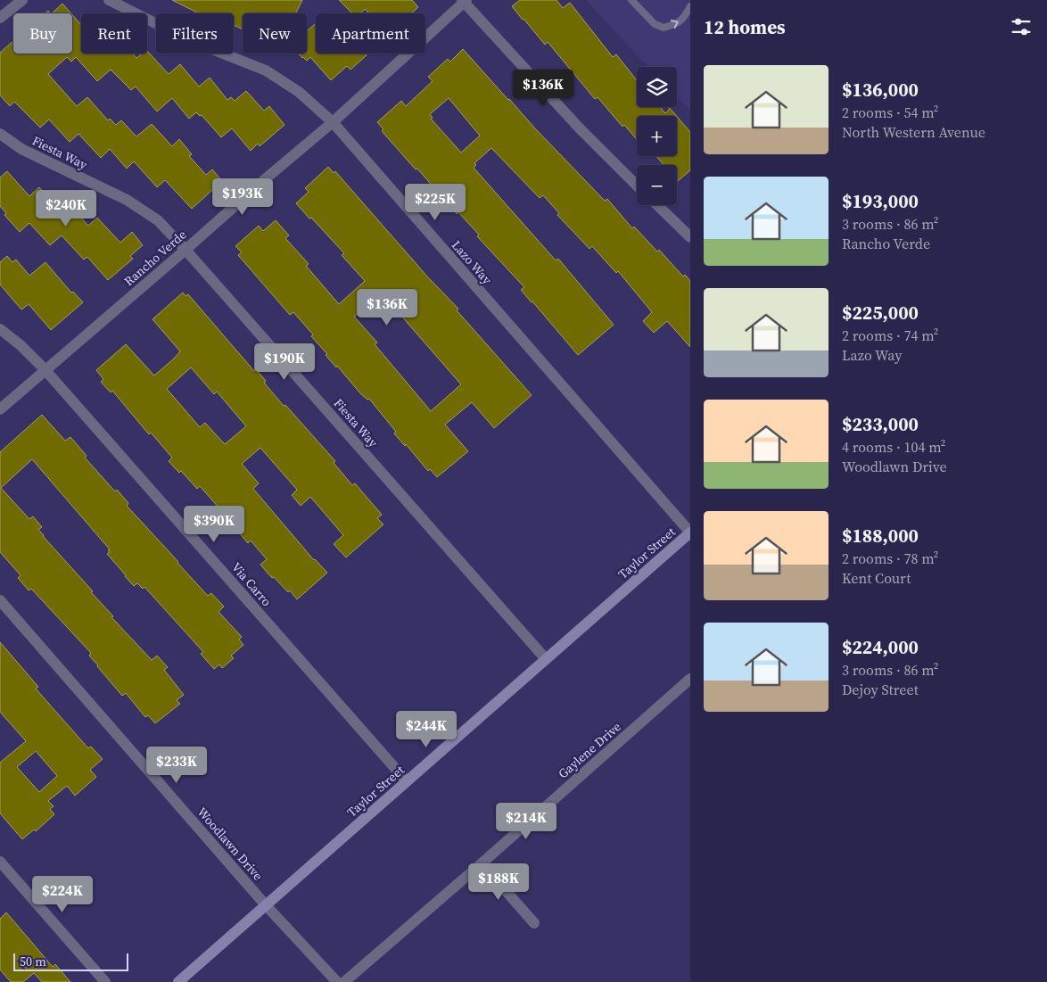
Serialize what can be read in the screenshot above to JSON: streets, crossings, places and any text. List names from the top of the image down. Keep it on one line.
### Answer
{"streets":{"street":["Fiesta Way","Rancho Verde","Lazo Way","Taylor Street","Via Carro","Gaylene Drive","Woodlawn Drive"]},"crossings":[["Fiesta Way","Rancho Verde"],["Fiesta Way","Taylor Street"],["Rancho Verde","Lazo Way"],["Rancho Verde","Via Carro"],["Lazo Way","Taylor Street"],["Taylor Street","Via Carro"],["Taylor Street","Woodlawn Drive"]],"scale_bar":"50 m","page":{"heading":"12 homes","chip":["Buy","Rent","Filters","New","Apartment"],"list":[{"name":"$136,000","note":"2 rooms · 54 m² · North Western Avenue"},{"name":"$193,000","note":"3 rooms · 86 m² · Rancho Verde"},{"name":"$225,000","note":"2 rooms · 74 m² · Lazo Way"},{"name":"$233,000","note":"4 rooms · 104 m² · Woodlawn Drive"},{"name":"$188,000","note":"2 rooms · 78 m² · Kent Court"},{"name":"$224,000","note":"3 rooms · 86 m² · Dejoy Street"}],"map_buttons":["+","−"],"price":["$136K","$193K","$225K","$240K","$136K","$190K","$390K","$244K","$233K","$214K","$188K","$224K"],"scale":"50 m"}}
